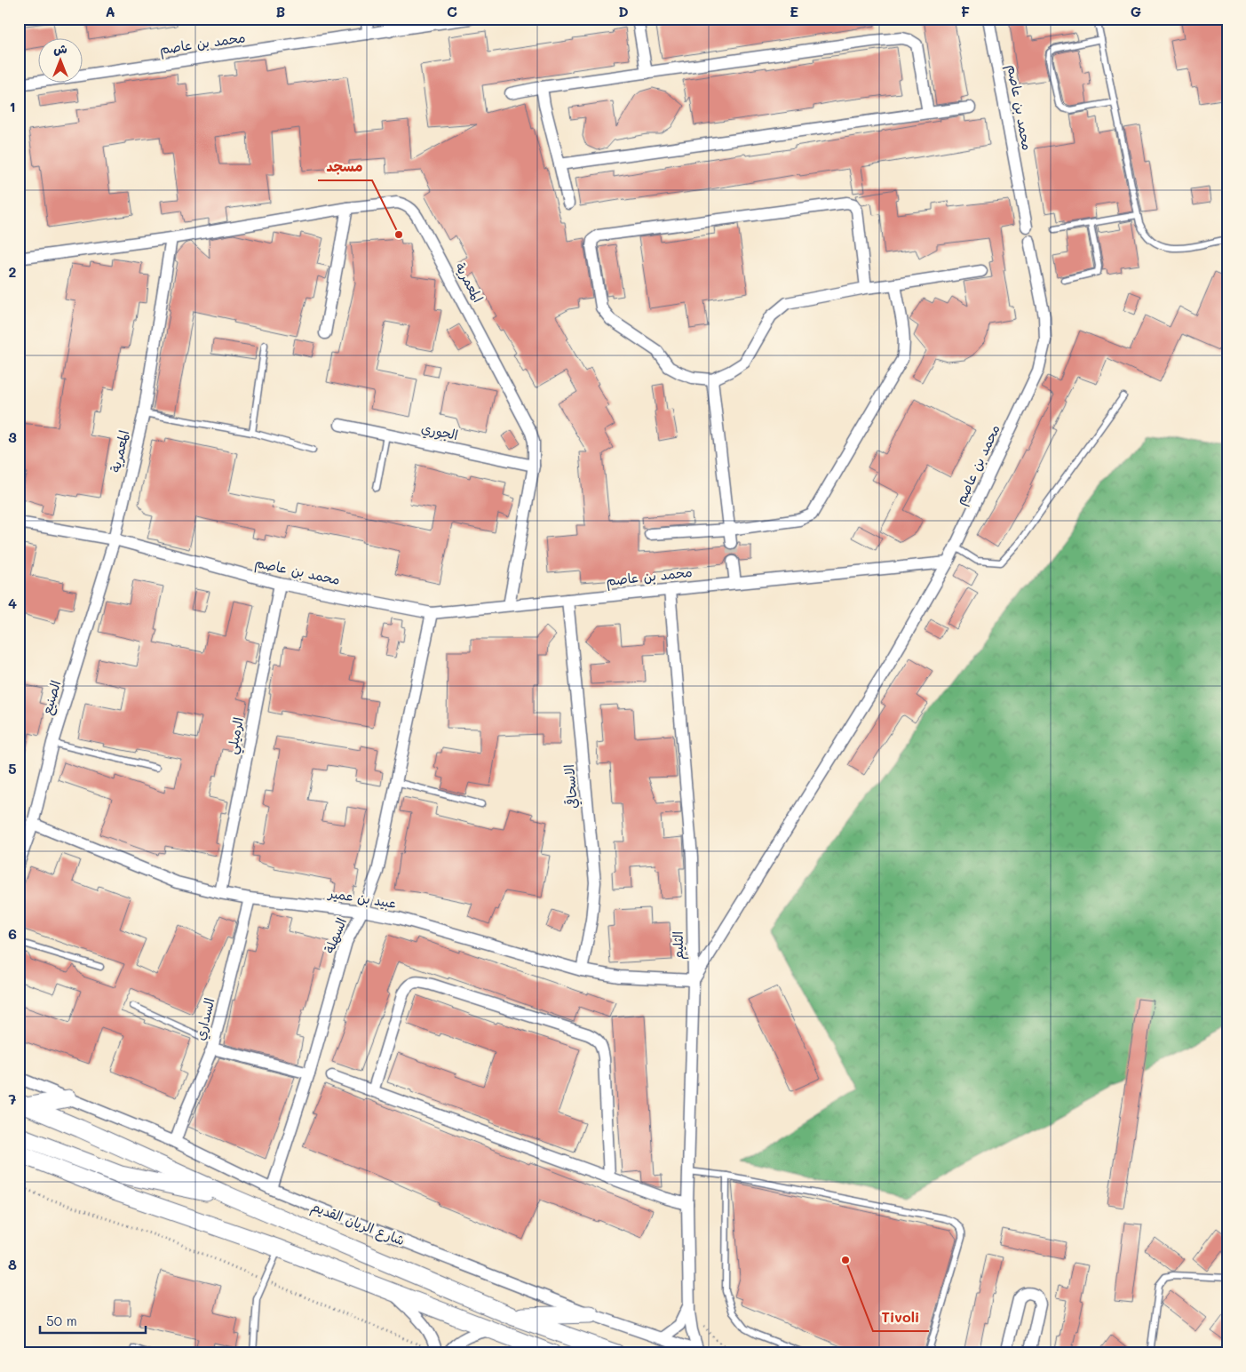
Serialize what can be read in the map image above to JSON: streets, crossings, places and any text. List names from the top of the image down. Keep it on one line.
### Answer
{"streets":{"street":["محمد بن عاصم","المعمرية","الجوري","الصنيع","الرميلي","الاسحاقي","عبيد بن عمير","السهلة","الثليم","السداري","شارع الريان القديم"]},"crossings":[["محمد بن عاصم","المعمرية"],["محمد بن عاصم","الصنيع"],["محمد بن عاصم","الرميلي"],["محمد بن عاصم","الاسحاقي"],["محمد بن عاصم","السهلة"],["محمد بن عاصم","الثليم"],["المعمرية","الجوري"],["المعمرية","الصنيع"],["الصنيع","عبيد بن عمير"],["الرميلي","عبيد بن عمير"],["الاسحاقي","عبيد بن عمير"],["عبيد بن عمير","السهلة"],["عبيد بن عمير","الثليم"],["عبيد بن عمير","السداري"],["السهلة","شارع الريان القديم"],["الثليم","شارع الريان القديم"],["السداري","شارع الريان القديم"]],"places":["مسجد","Tivoli"],"scale_bar":"50 m","north":"top","grid":{"columns":["A","B","C","D","E","F","G"],"rows":["1","2","3","4","5","6","7","8"]}}
